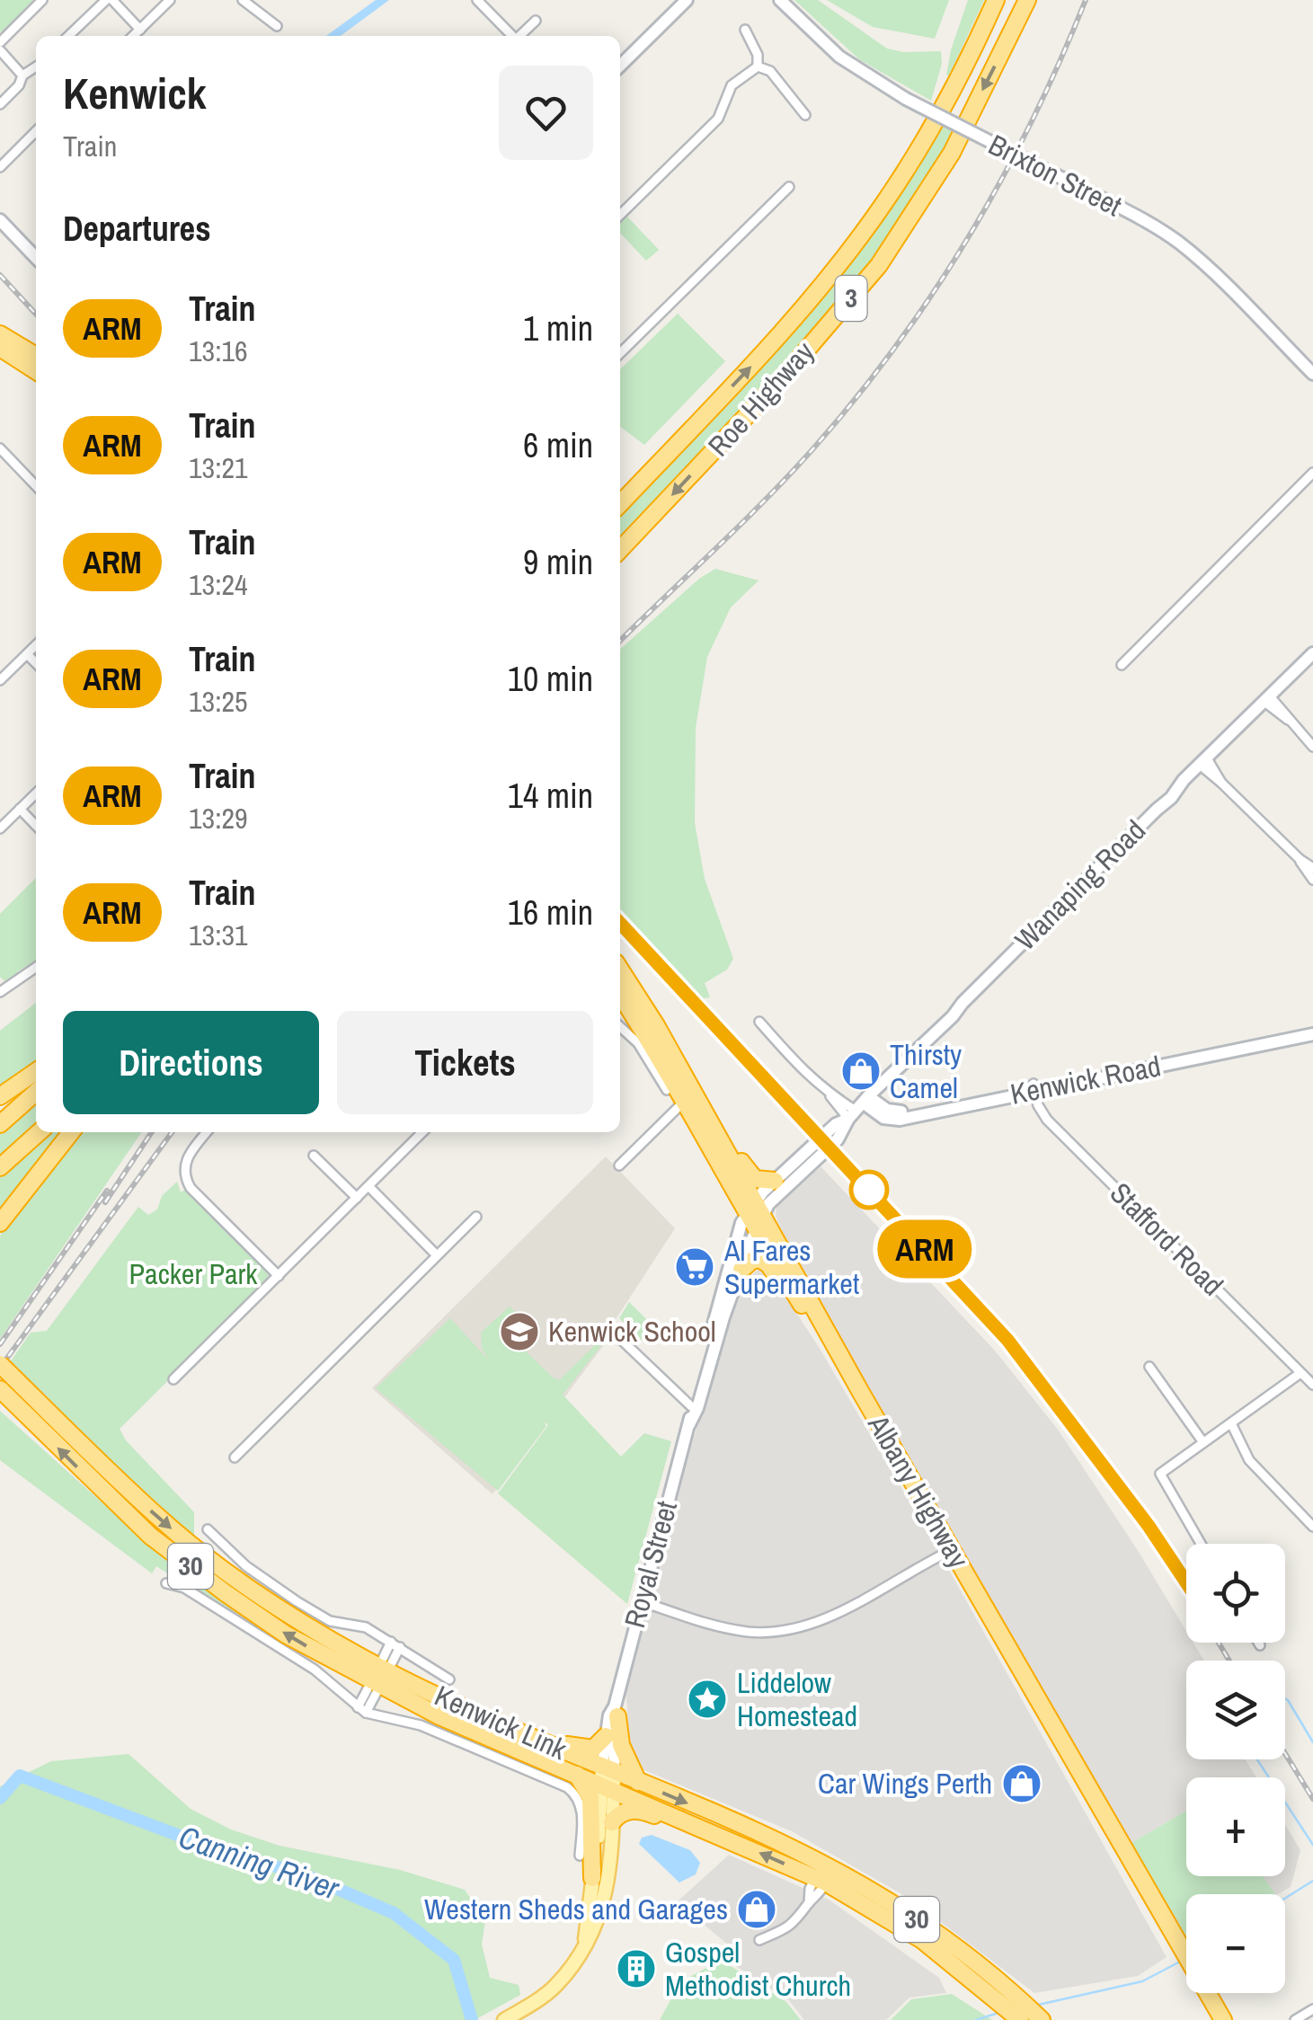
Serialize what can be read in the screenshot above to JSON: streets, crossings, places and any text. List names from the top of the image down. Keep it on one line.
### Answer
{"streets":{"highway":["3","Roe Highway","Albany Highway","30","Kenwick Link"],"main road":["Brixton Street","Wanaping Road","Kenwick Road","Royal Street"],"street":["Stafford Road"]},"crossings":[["Wanaping Road","Kenwick Road"],["Wanaping Road","Albany Highway"],["Wanaping Road","Royal Street"],["Kenwick Road","Stafford Road"],["Albany Highway","Royal Street"],["Royal Street","Kenwick Link"]],"water":["Canning River"],"parks":["Packer Park"],"places":{"shop":["Thirsty Camel","Car Wings Perth","Western Sheds and Garages"],"supermarket":["Al Fares Supermarket"],"school or university":["Kenwick School"],"place":["Liddelow Homestead"],"building":["Gospel Methodist Church"]},"page":{"on_map":"ARM","heading":[["Kenwick","Train"],"Departures"],"list":[{"mark":"ARM","name":"Train","note":"13:16","value":"1 min"},{"mark":"ARM","name":"Train","note":"13:21","value":"6 min"},{"mark":"ARM","name":"Train","note":"13:24","value":"9 min"},{"mark":"ARM","name":"Train","note":"13:25","value":"10 min"},{"mark":"ARM","name":"Train","note":"13:29","value":"14 min"},{"mark":"ARM","name":"Train","note":"13:31","value":"16 min"}],"buttons":["Directions","Tickets"],"map_buttons":["+","−"]}}
